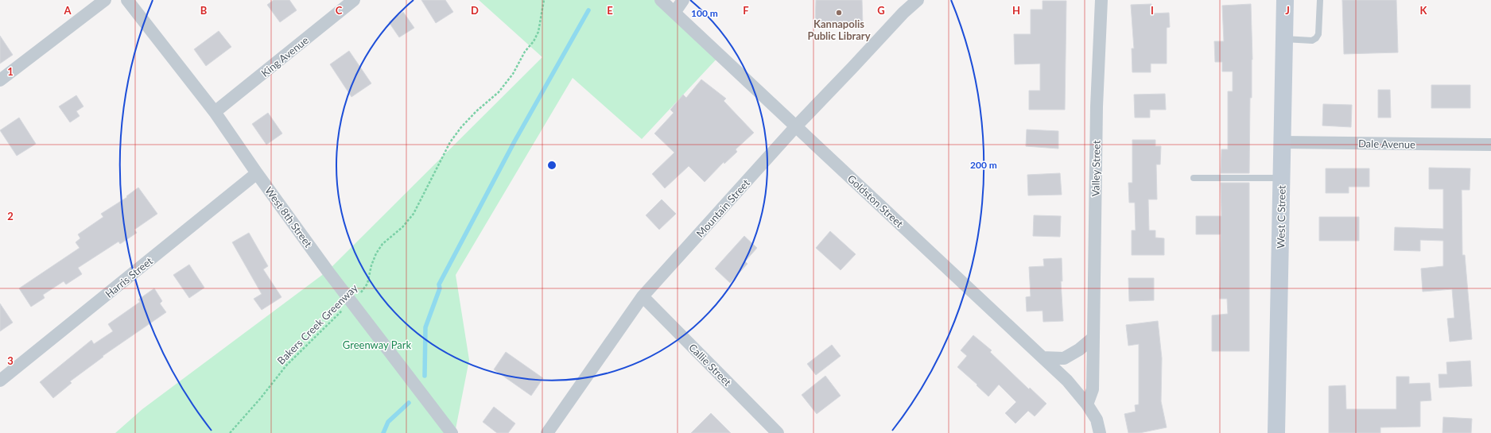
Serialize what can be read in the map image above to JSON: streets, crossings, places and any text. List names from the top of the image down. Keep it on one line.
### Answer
{"streets":{"main road":["West C Street"],"street":["King Avenue","Dale Avenue","Valley Street","Goldston Street","Mountain Street","West 8th Street","Harris Street","Callie Street"],"path":["Bakers Creek Greenway"]},"crossings":[["King Avenue","West 8th Street"],["Dale Avenue","West C Street"],["Valley Street","Goldston Street"],["Goldston Street","Mountain Street"],["Mountain Street","Callie Street"],["West 8th Street","Harris Street"],["West 8th Street","Bakers Creek Greenway"]],"parks":["Greenway Park"],"places":["Kannapolis Public Library"],"grid":{"columns":["A","B","C","D","E","F","G","H","I","J","K"],"rows":["1","2","3"]},"rings":["100 m","200 m"]}
